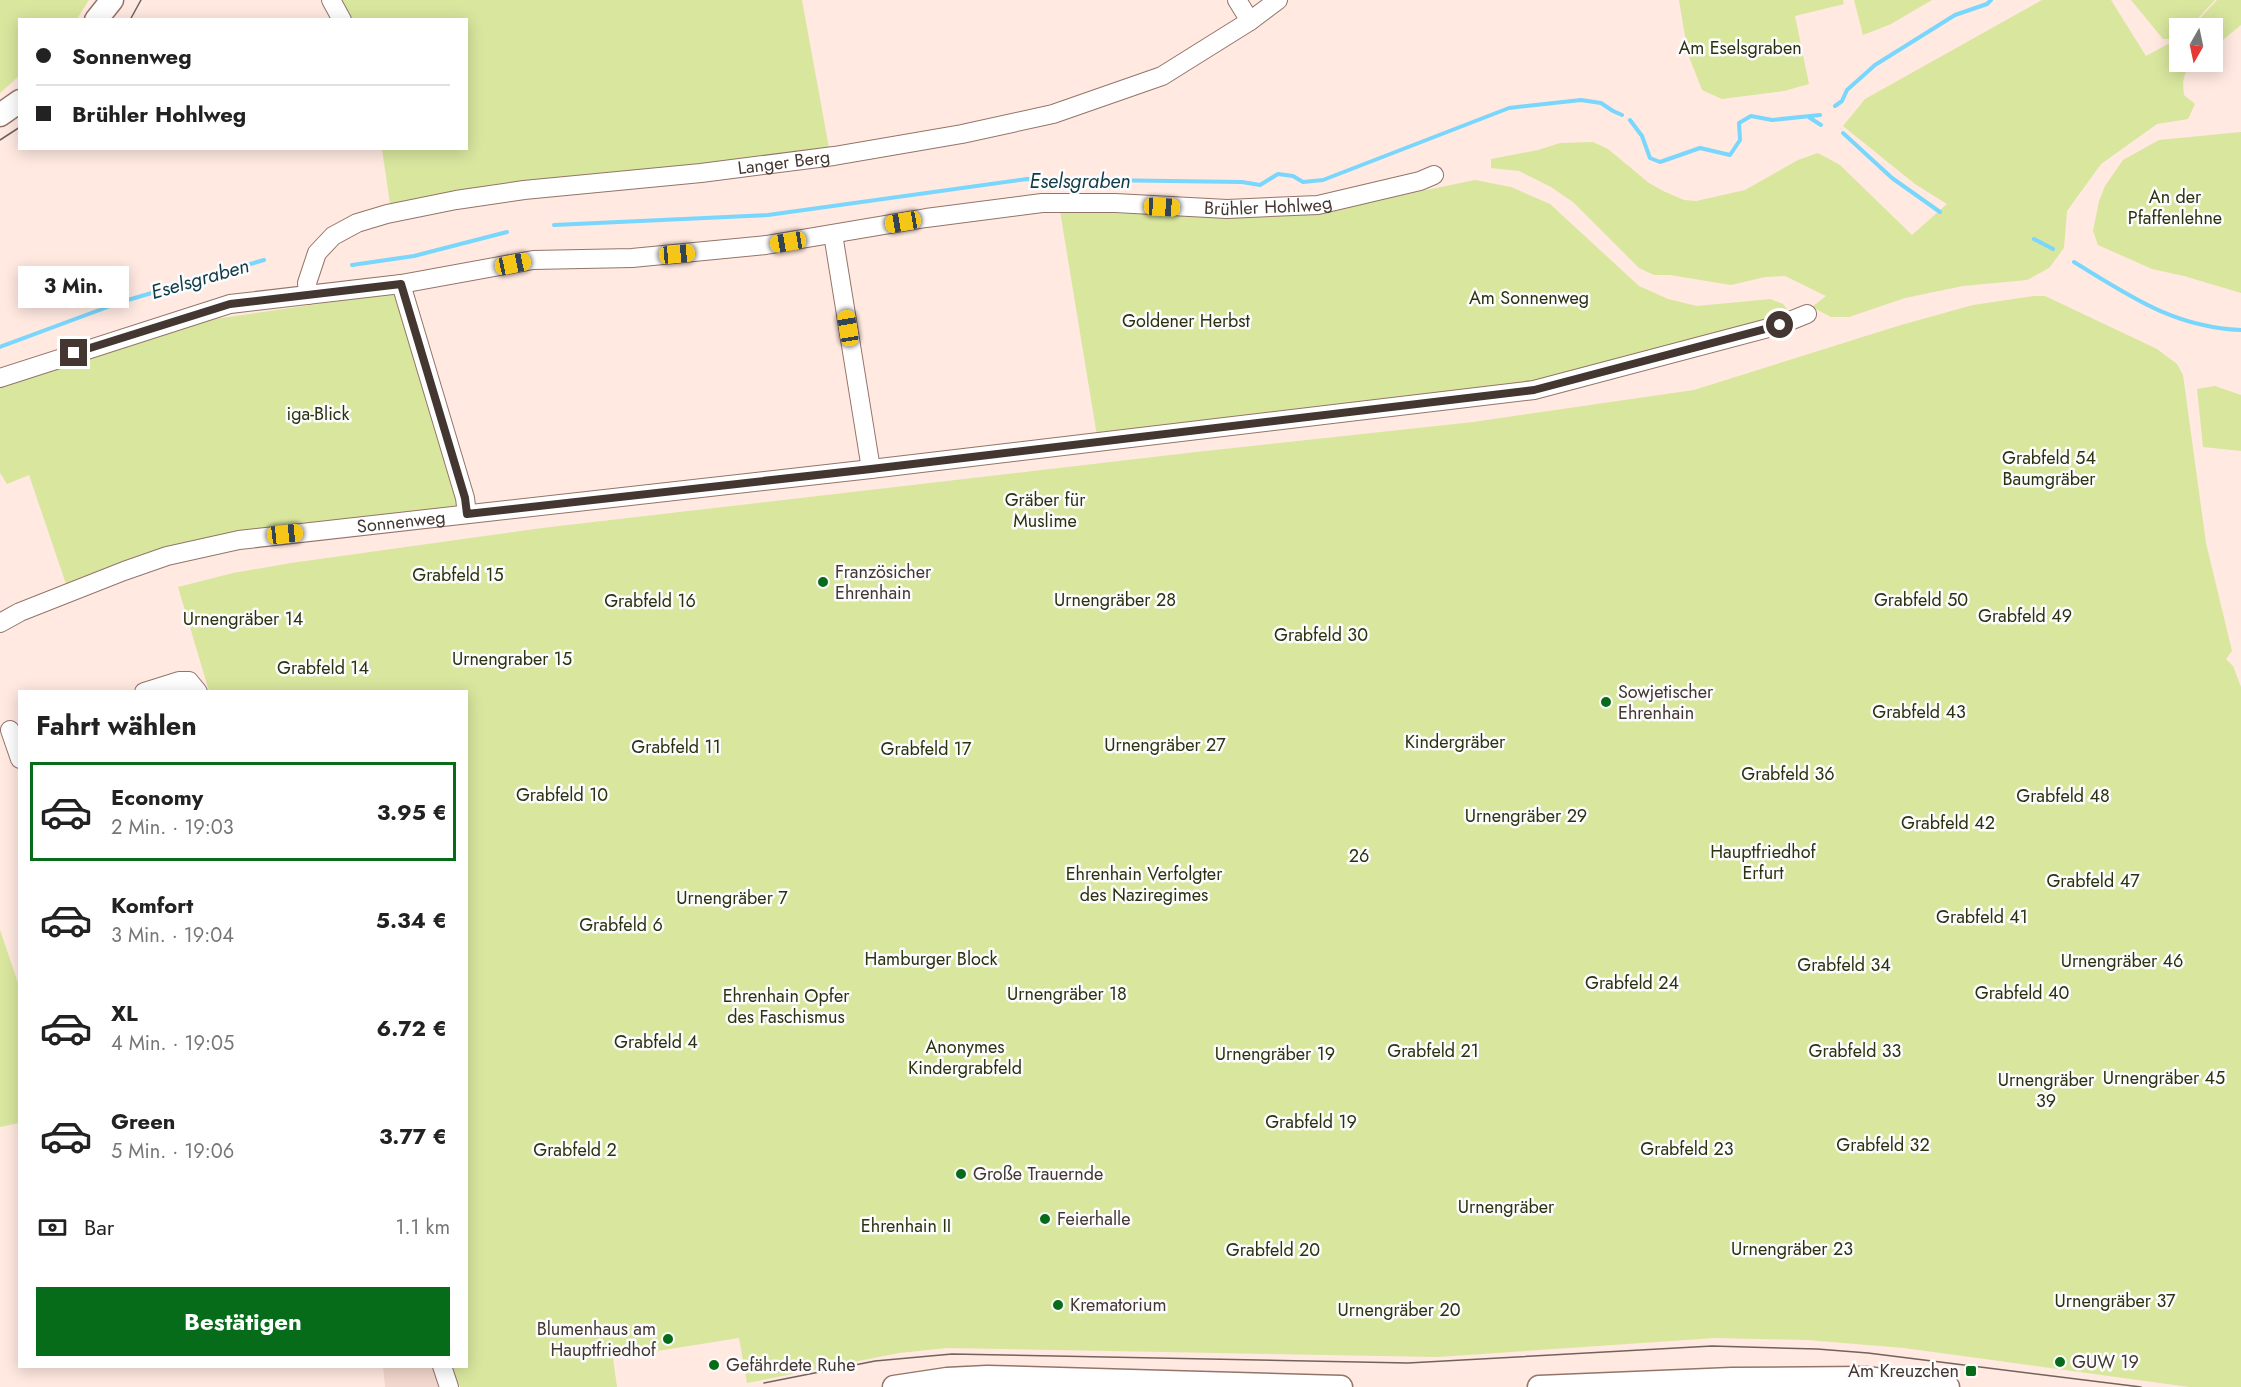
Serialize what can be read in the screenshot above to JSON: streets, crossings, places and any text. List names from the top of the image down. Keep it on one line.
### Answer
{"streets":{"street":["Langer Berg","Brühler Hohlweg","Sonnenweg"]},"crossings":[["Langer Berg","Brühler Hohlweg"]],"water":["Eselsgraben"],"parks":["Am Eselsgraben","An der Pfaffenlehne","Am Sonnenweg","Goldener Herbst","iga-Blick","Grabfeld 54 Baumgräber","Gräber für Muslime","Grabfeld 15","Urnengräber 28","Grabfeld 50","Grabfeld 16","Grabfeld 49","Urnengräber 14","Grabfeld 30","Urnengraber 15","Grabfeld 14","Grabfeld 43","Kindergräber","Urnengräber 27","Grabfeld 11","Grabfeld 17","Grabfeld 36","Grabfeld 10","Grabfeld 48","Urnengräber 29","Grabfeld 42","Hauptfriedhof Erfurt","26","Ehrenhain Verfolgter des Naziregimes","Grabfeld 47","Urnengräber 7","Grabfeld 41","Grabfeld 6","Hamburger Block","Urnengräber 46","Grabfeld 34","Grabfeld 24","Grabfeld 40","Urnengräber 18","Ehrenhain Opfer des Faschismus","Grabfeld 4","Anonymes Kindergrabfeld","Grabfeld 21","Grabfeld 33","Urnengräber 19","Urnengräber 45","Urnengräber 39","Grabfeld 19","Grabfeld 32","Grabfeld 23","Grabfeld 2","Urnengräber","Ehrenhain II","Urnengräber 23","Grabfeld 20","Urnengräber 37","Urnengräber 20"],"places":{"other":["Französicher Ehrenhain","Sowjetischer Ehrenhain","Große Trauernde","Feierhalle","Krematorium","Blumenhaus am Hauptfriedhof","GUW 19","Gefährdete Ruhe"],"transit":["Am Kreuzchen"]},"north":"bottom","page":{"banner":["Sonnenweg","Brühler Hohlweg"],"bubble":"3 Min.","heading":"Fahrt wählen","list":[{"name":"Economy","note":"2 Min. · 19:03","value":"3.95 €"},{"name":"Komfort","note":"3 Min. · 19:04","value":"5.34 €"},{"name":"XL","note":"4 Min. · 19:05","value":"6.72 €"},{"name":"Green","note":"5 Min. · 19:06","value":"3.77 €"}],"pay":["Bar","1.1 km"],"buttons":"Bestätigen"}}
